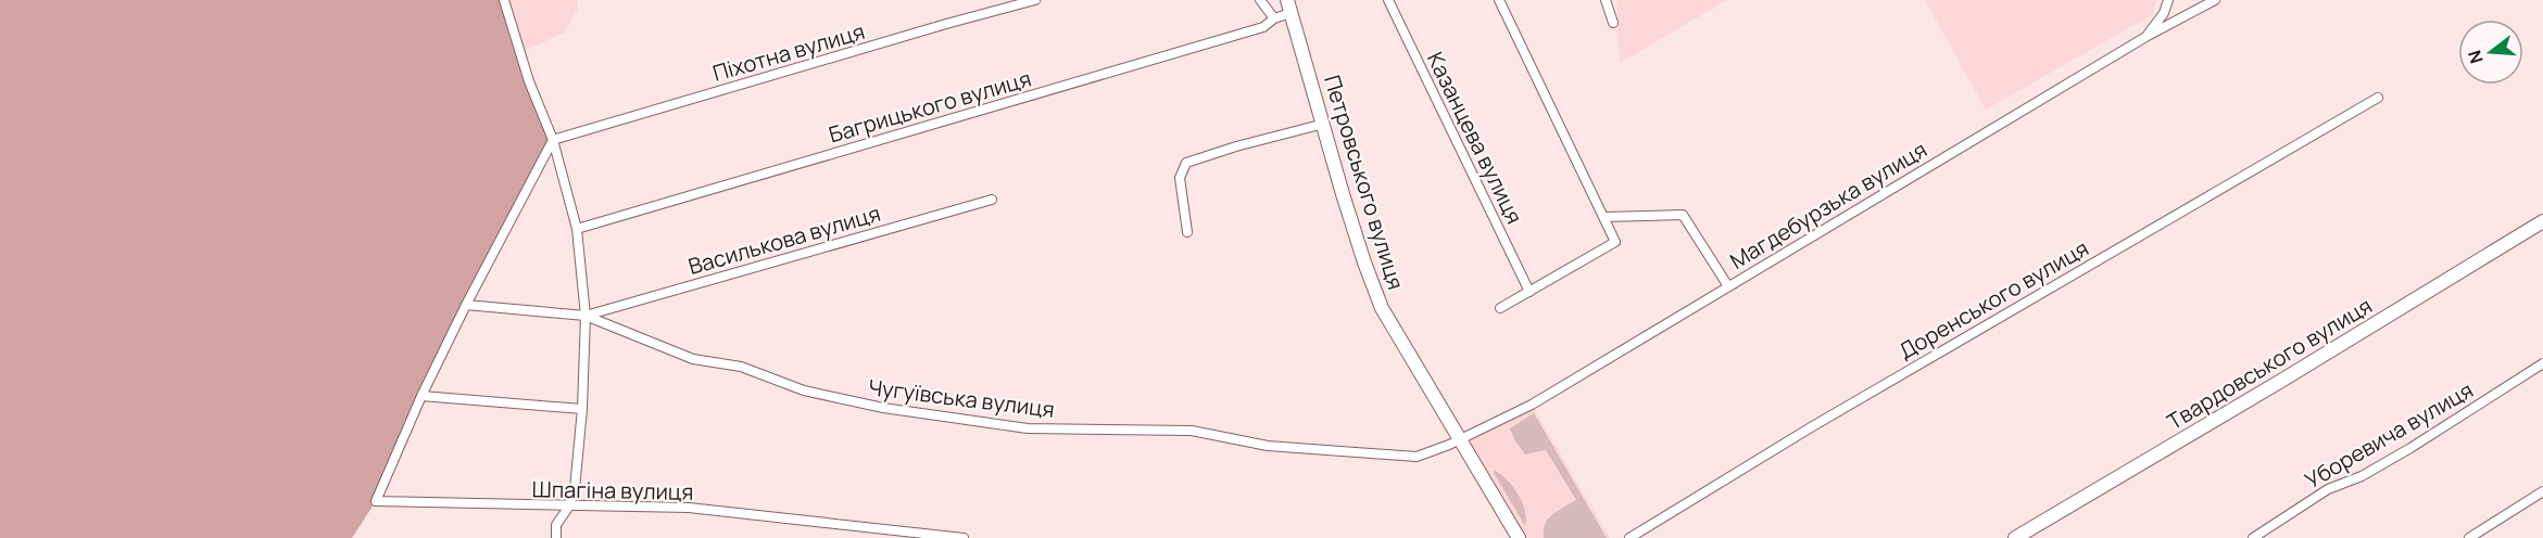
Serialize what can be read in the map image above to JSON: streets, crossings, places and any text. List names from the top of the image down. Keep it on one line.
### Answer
{"streets":{"main road":["Петровського вулиця","Твардовського вулиця"],"street":["Піхотна вулиця","Багрицького вулиця","Казанцева вулиця","Магдебурзька вулиця","Василькова вулиця","Доренського вулиця","Чугуївська вулиця","Уборевича вулиця","Шпагіна вулиця"]},"crossings":[["Піхотна вулиця","Шпагіна вулиця"],["Багрицького вулиця","Петровського вулиця"],["Петровського вулиця","Магдебурзька вулиця"],["Петровського вулиця","Чугуївська вулиця"],["Магдебурзька вулиця","Чугуївська вулиця"],["Василькова вулиця","Чугуївська вулиця"]],"north":"left"}
